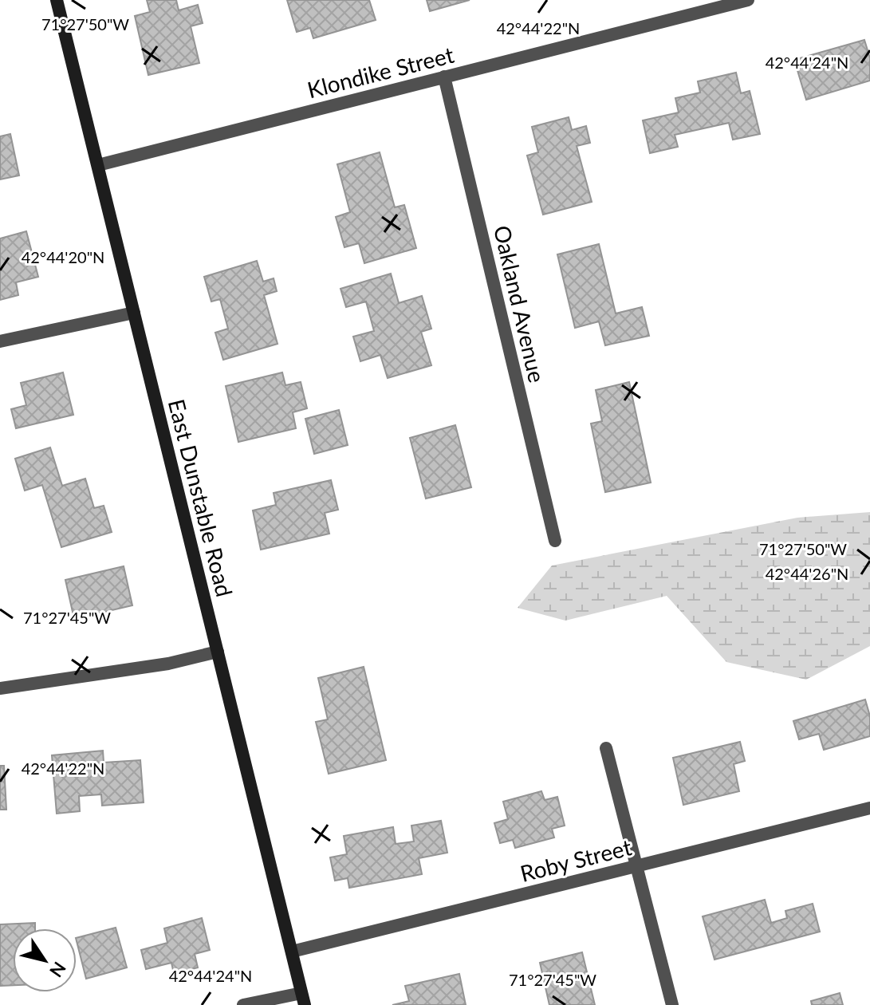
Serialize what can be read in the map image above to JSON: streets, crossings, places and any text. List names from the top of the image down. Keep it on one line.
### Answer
{"streets":{"street":["Klondike Street","Oakland Avenue","East Dunstable Road","Roby Street"]},"crossings":[["Klondike Street","Oakland Avenue"],["Klondike Street","East Dunstable Road"],["East Dunstable Road","Roby Street"]],"north":"bottom right","coordinates":["71°27'50\"W","42°44'22\"N","42°44'24\"N","42°44'20\"N","42°44'26\"N","71°27'45\"W"]}
